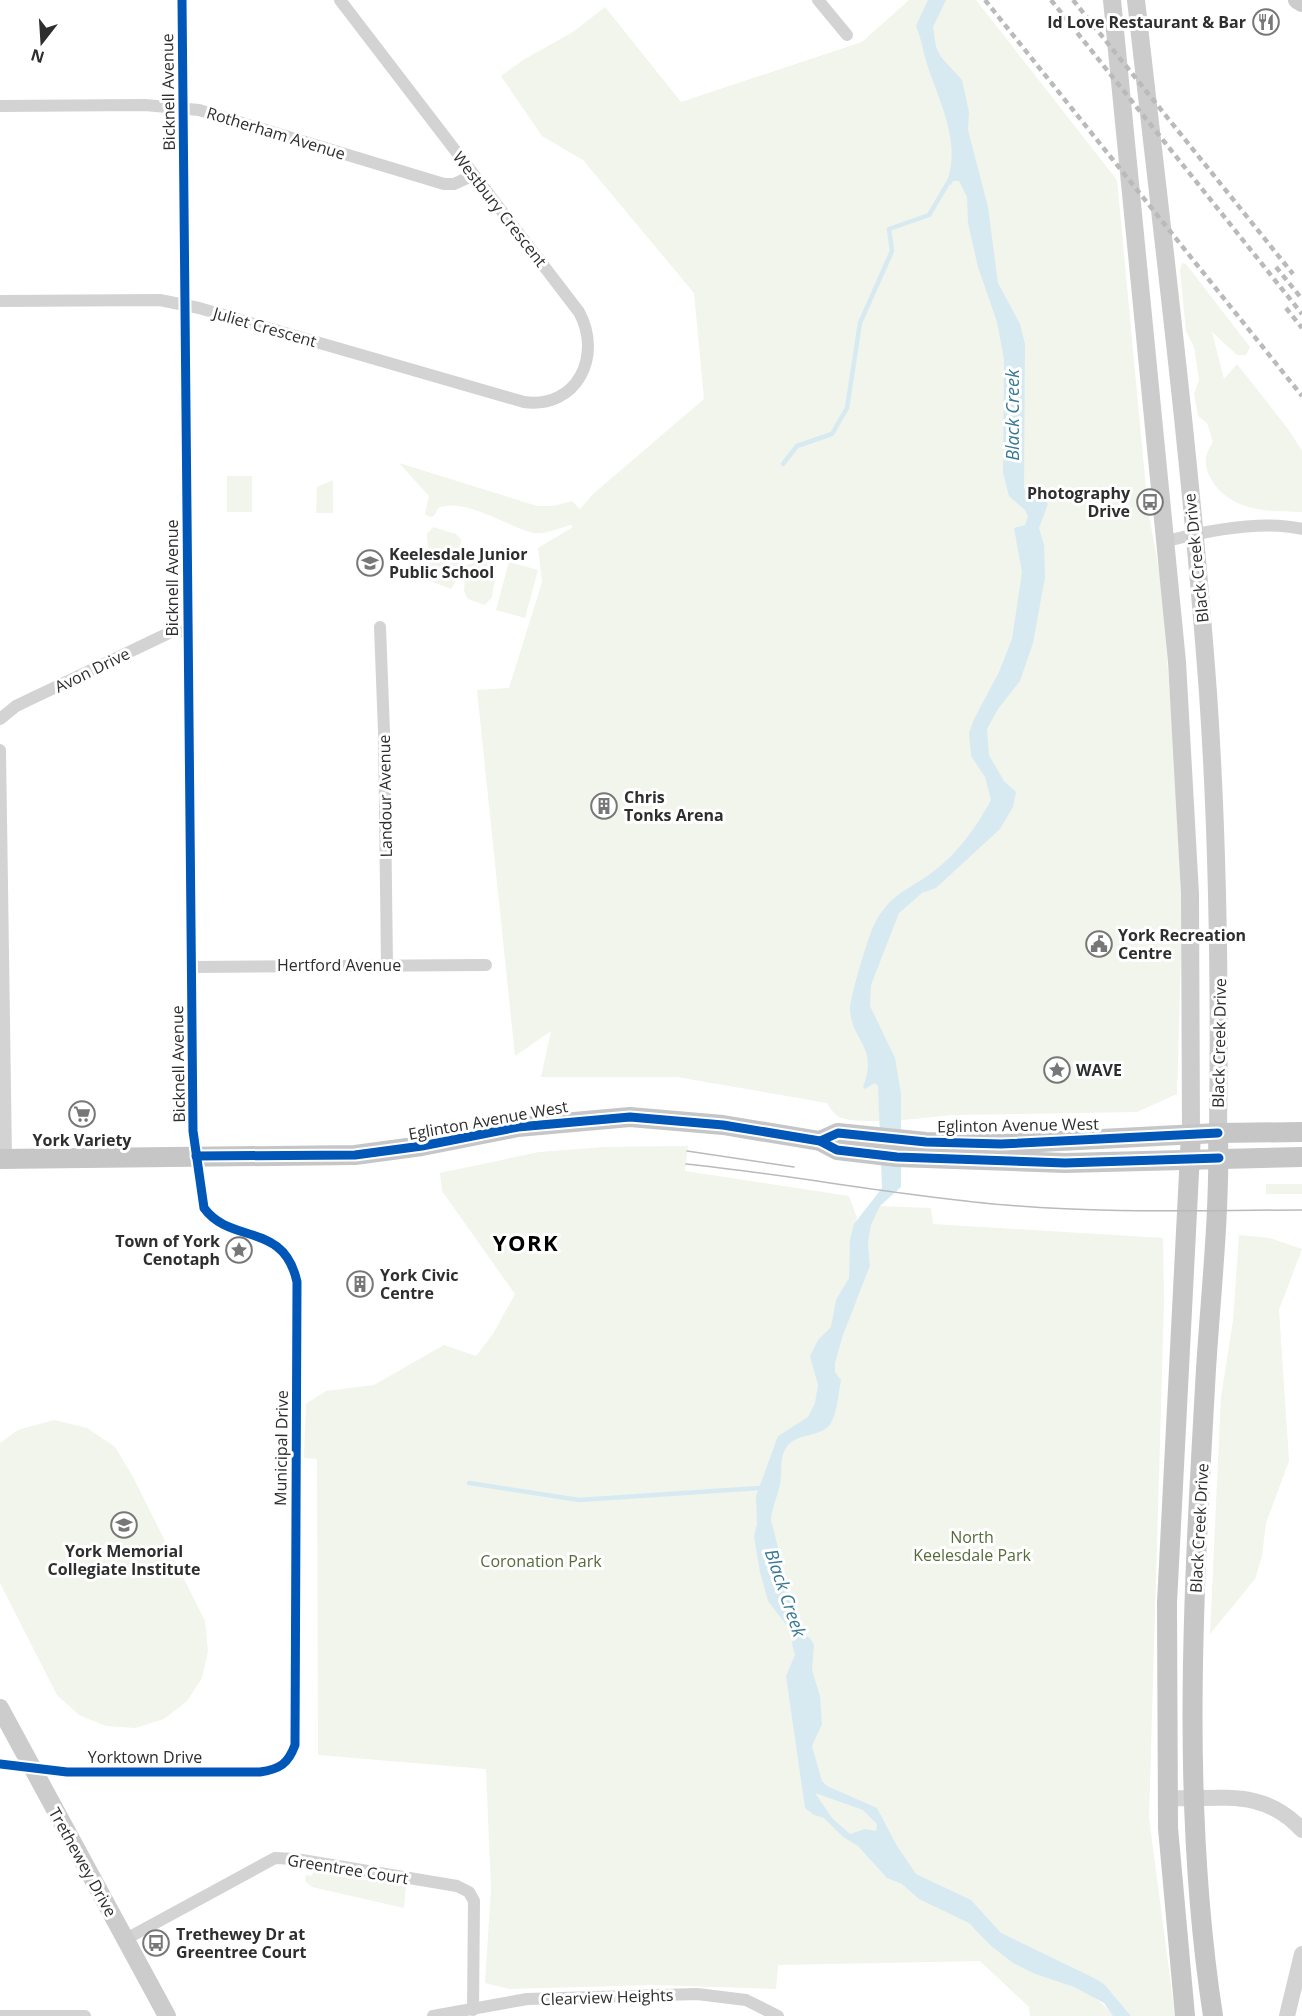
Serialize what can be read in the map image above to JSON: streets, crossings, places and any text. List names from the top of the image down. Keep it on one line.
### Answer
{"streets":{"main road":["Black Creek Drive","Eglinton Avenue West","Trethewey Drive"],"street":["Bicknell Avenue","Rotherham Avenue","Westbury Crescent","Juliet Crescent","Avon Drive","Landour Avenue","Hertford Avenue","Municipal Drive","Yorktown Drive","Greentree Court","Clearview Heights"]},"crossings":[["Bicknell Avenue","Rotherham Avenue"],["Bicknell Avenue","Juliet Crescent"],["Bicknell Avenue","Avon Drive"],["Bicknell Avenue","Hertford Avenue"],["Bicknell Avenue","Eglinton Avenue West"],["Bicknell Avenue","Municipal Drive"],["Rotherham Avenue","Westbury Crescent"],["Westbury Crescent","Juliet Crescent"],["Black Creek Drive","Eglinton Avenue West"],["Landour Avenue","Hertford Avenue"],["Eglinton Avenue West","Municipal Drive"],["Municipal Drive","Yorktown Drive"],["Yorktown Drive","Trethewey Drive"],["Trethewey Drive","Greentree Court"],["Greentree Court","Clearview Heights"]],"districts":["YORK"],"water":["Black Creek"],"parks":["North Keelesdale Park","Coronation Park"],"places":{"restaurant":["Id Love Restaurant & Bar"],"bus stop":["Photography Drive","Trethewey Dr at Greentree Court"],"school or university":["Keelesdale Junior Public School","York Memorial Collegiate Institute"],"building":["Chris Tonks Arena","York Civic Centre"],"public building":["York Recreation Centre"],"place":["WAVE","Town of York Cenotaph"],"supermarket":["York Variety"]},"north":"bottom"}
